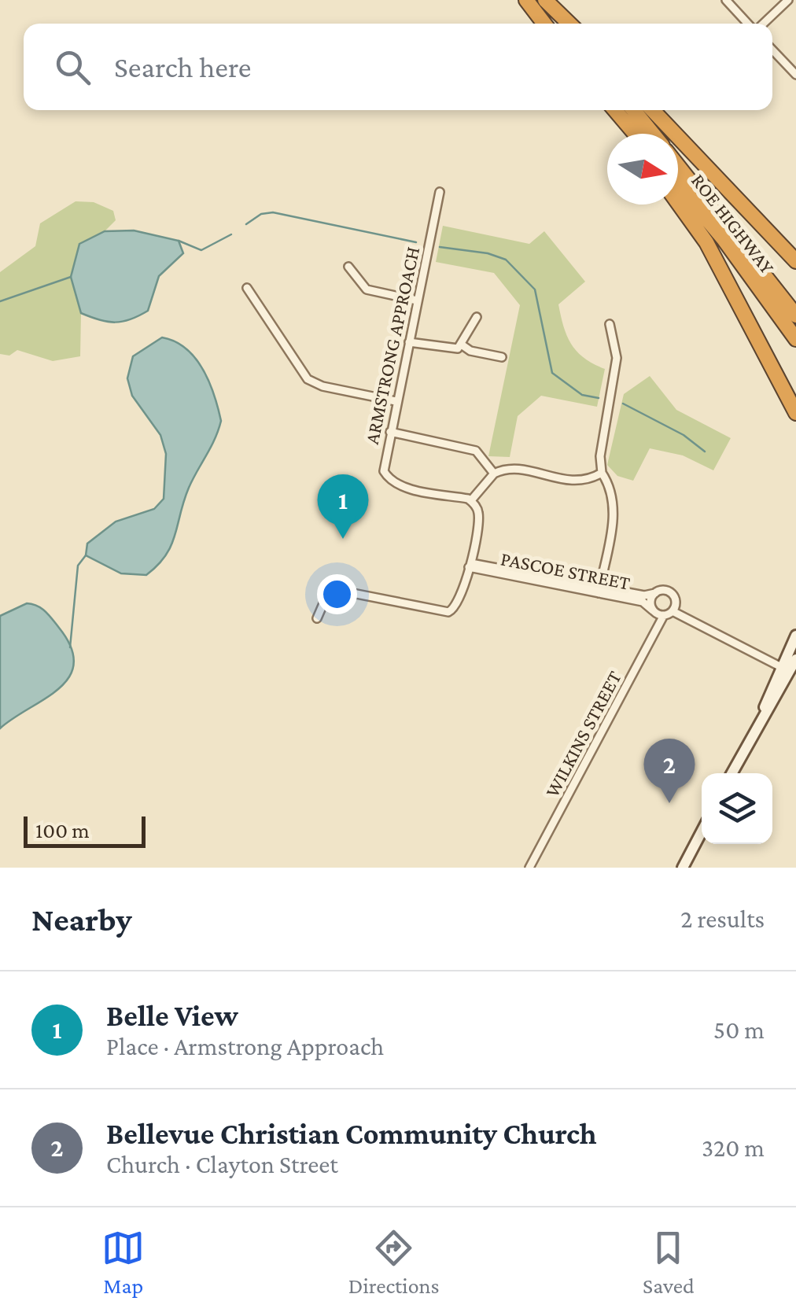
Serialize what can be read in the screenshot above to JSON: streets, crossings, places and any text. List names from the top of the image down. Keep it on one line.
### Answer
{"streets":{"highway":["ROE HIGHWAY"],"street":["ARMSTRONG APPROACH","PASCOE STREET","WILKINS STREET"]},"crossings":[["PASCOE STREET","WILKINS STREET"]],"scale_bar":"100 m","north":"right","page":{"search":"Search here","pins":["1","2"],"scale":"100 m","heading":["Nearby","2 results"],"list":[{"mark":"1","name":"Belle View","note":"Place · Armstrong Approach","value":"50 m"},{"mark":"2","name":"Bellevue Christian Community Church","note":"Church · Clayton Street","value":"320 m"}],"nav":["Map","Directions","Saved"]}}
